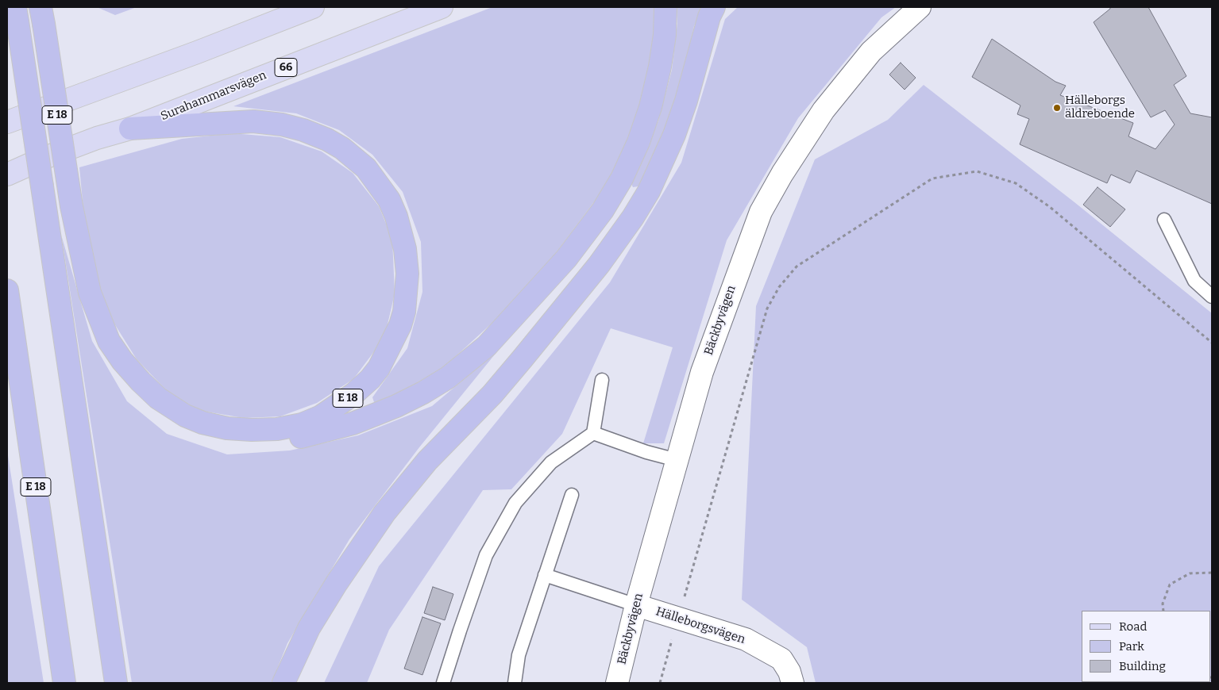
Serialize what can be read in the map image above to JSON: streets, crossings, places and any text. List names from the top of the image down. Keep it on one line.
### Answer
{"streets":{"highway":["E 18"],"main road":["66","Surahammarsvägen"],"street":["Bäckbyvägen","Hälleborgsvägen"]},"crossings":[["Surahammarsvägen","E 18"],["Bäckbyvägen","Hälleborgsvägen"]],"places":["Hälleborgs äldreboende"],"legend":["Road","Park","Building"]}
